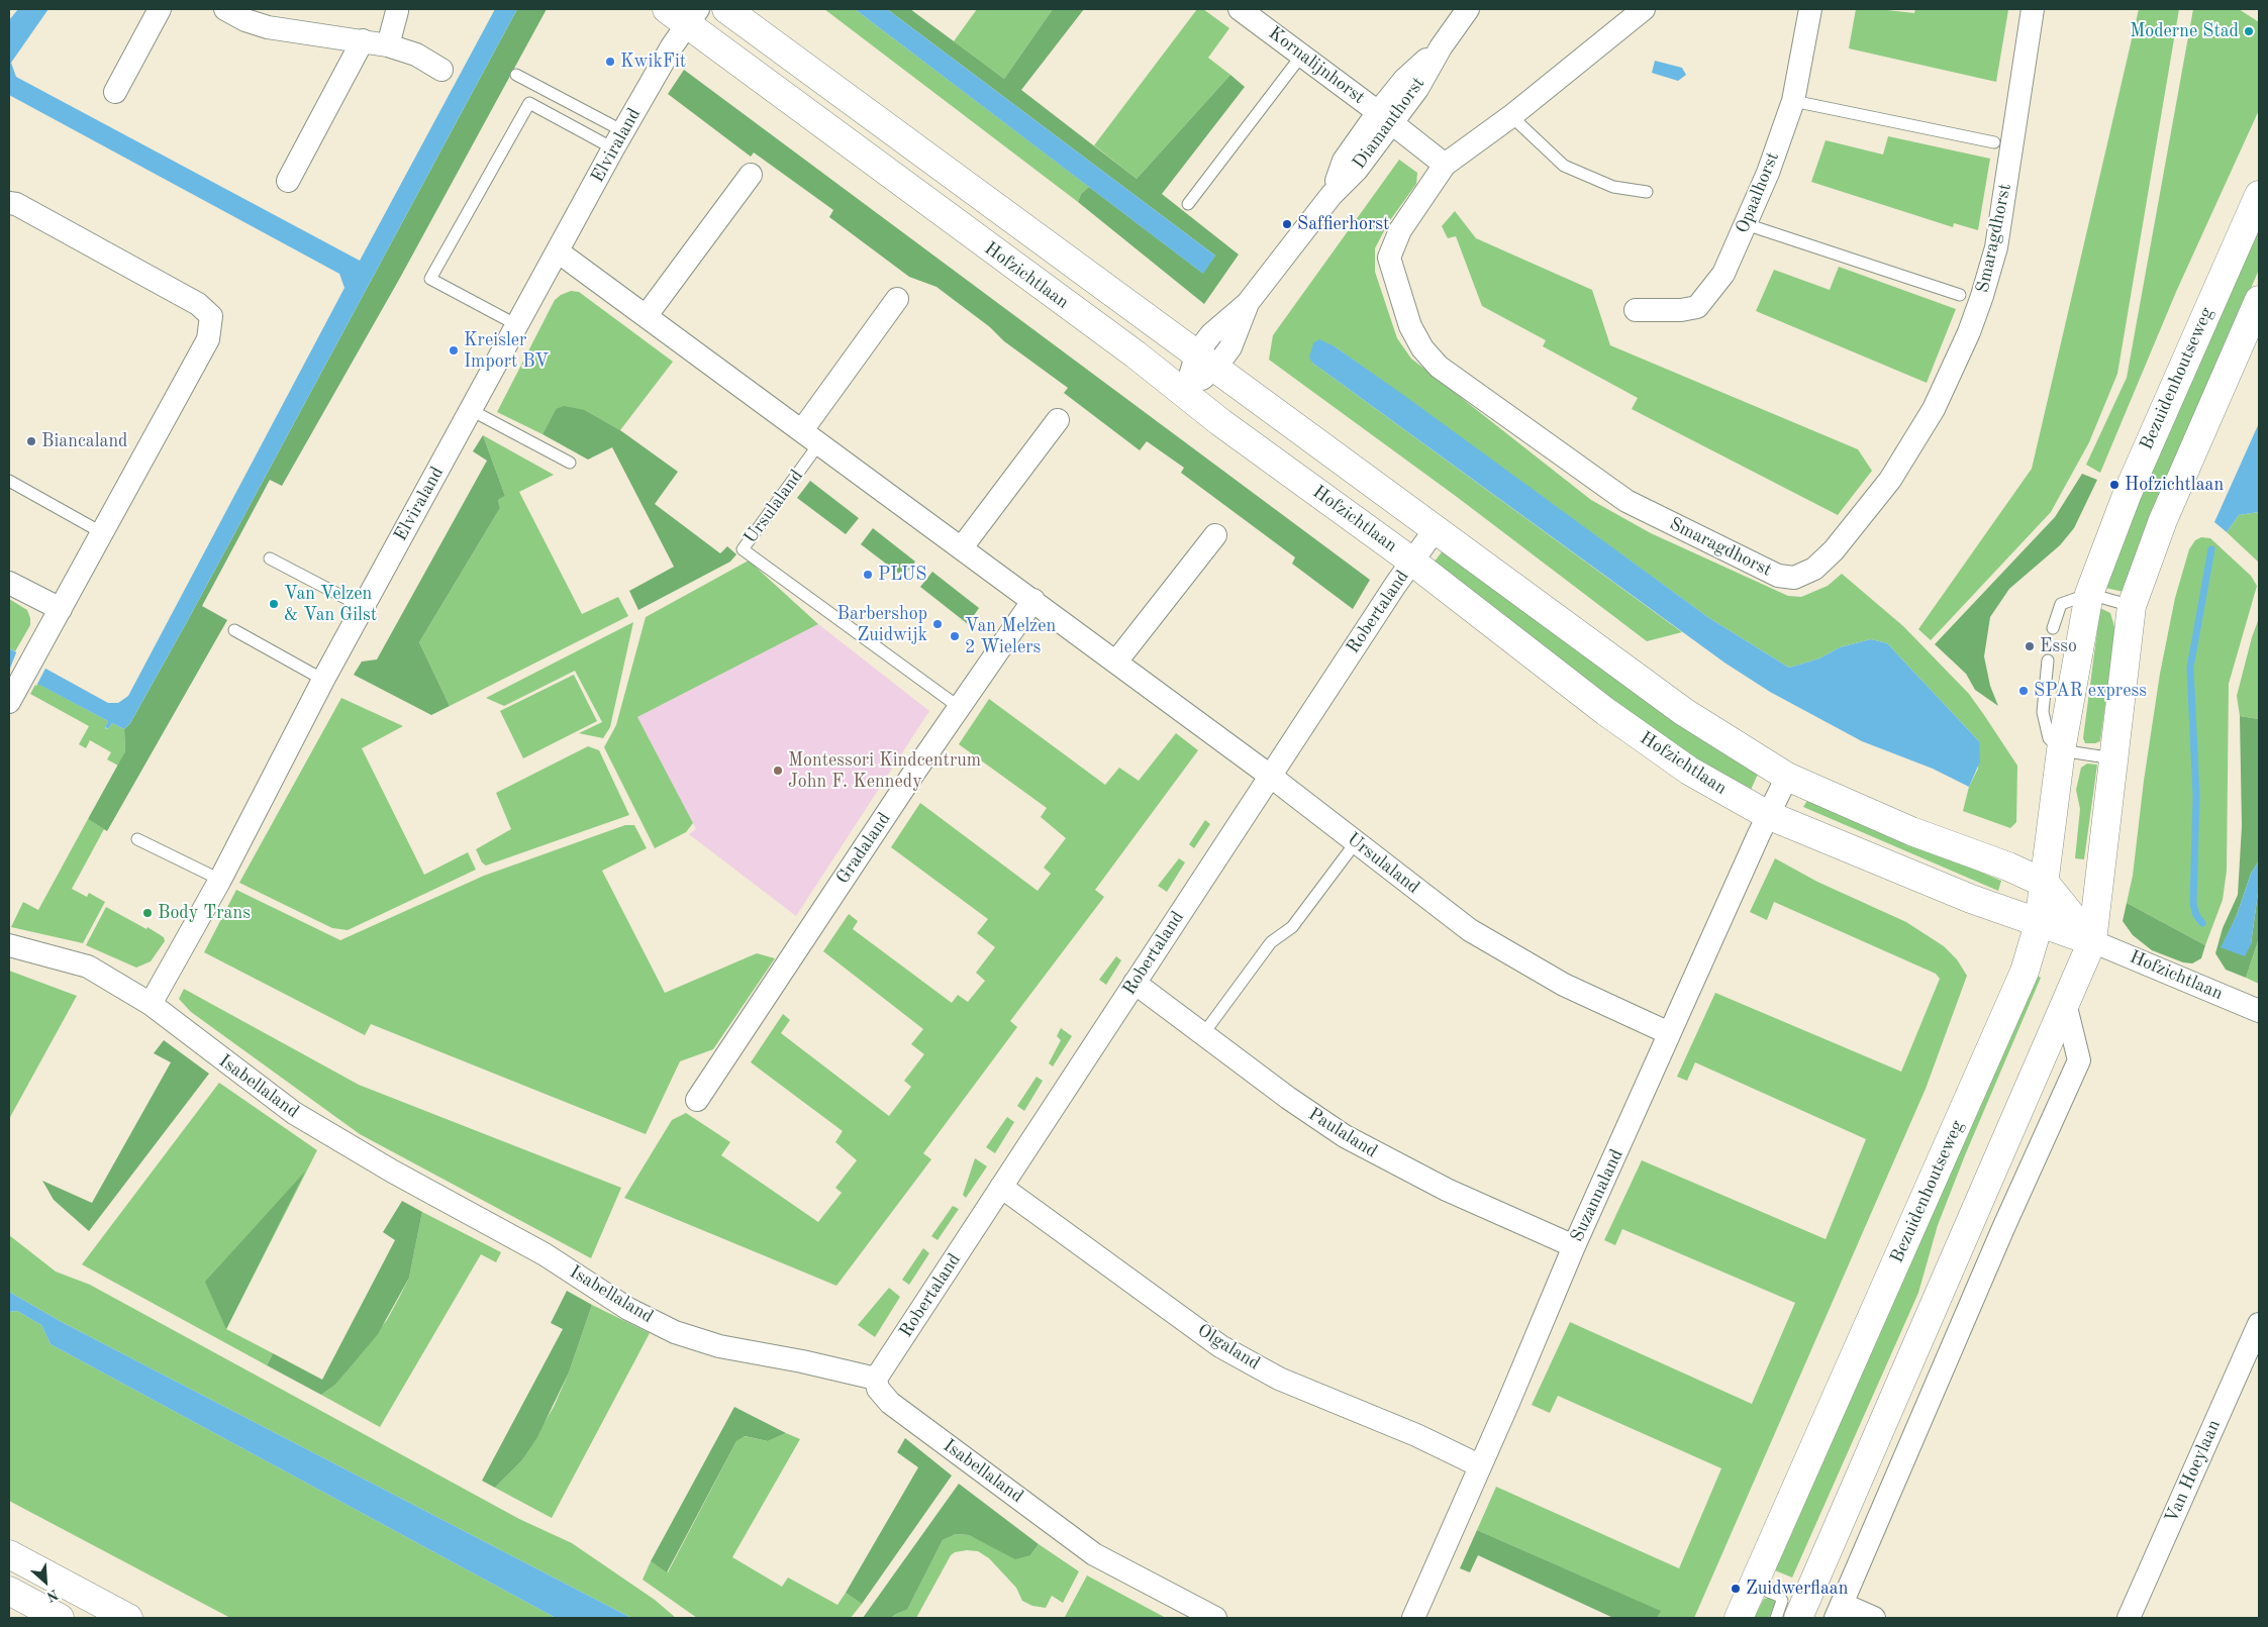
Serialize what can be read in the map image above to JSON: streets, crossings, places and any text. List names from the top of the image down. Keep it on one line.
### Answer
{"streets":{"main road":["Hofzichtlaan","Bezuidenhoutseweg"],"street":["Kornalijnhorst","Diamanthorst","Elviraland","Opaalhorst","Smaragdhorst","Ursulaland","Robertaland","Gradaland","Isabellaland","Paulaland","Suzannaland","Olgaland","Van Hoeylaan"]},"crossings":[["Kornalijnhorst","Diamanthorst"],["Diamanthorst","Hofzichtlaan"],["Elviraland","Hofzichtlaan"],["Elviraland","Ursulaland"],["Elviraland","Isabellaland"],["Hofzichtlaan","Bezuidenhoutseweg"],["Hofzichtlaan","Robertaland"],["Hofzichtlaan","Suzannaland"],["Ursulaland","Robertaland"],["Ursulaland","Gradaland"],["Ursulaland","Suzannaland"],["Robertaland","Isabellaland"],["Robertaland","Paulaland"],["Robertaland","Olgaland"],["Paulaland","Suzannaland"],["Suzannaland","Olgaland"]],"places":["Moderne Stad","KwikFit","Saffierhorst","Kreisler Import BV","Biancaland","Hofzichtlaan","PLUS","Van Velzen & Van Gilst","Barbershop Zuidwijk","Van Melzen 2 Wielers","Esso","SPAR express","Montessori Kindcentrum John F. Kennedy","Body Trans","Zuidwerflaan"],"north":"bottom right"}
